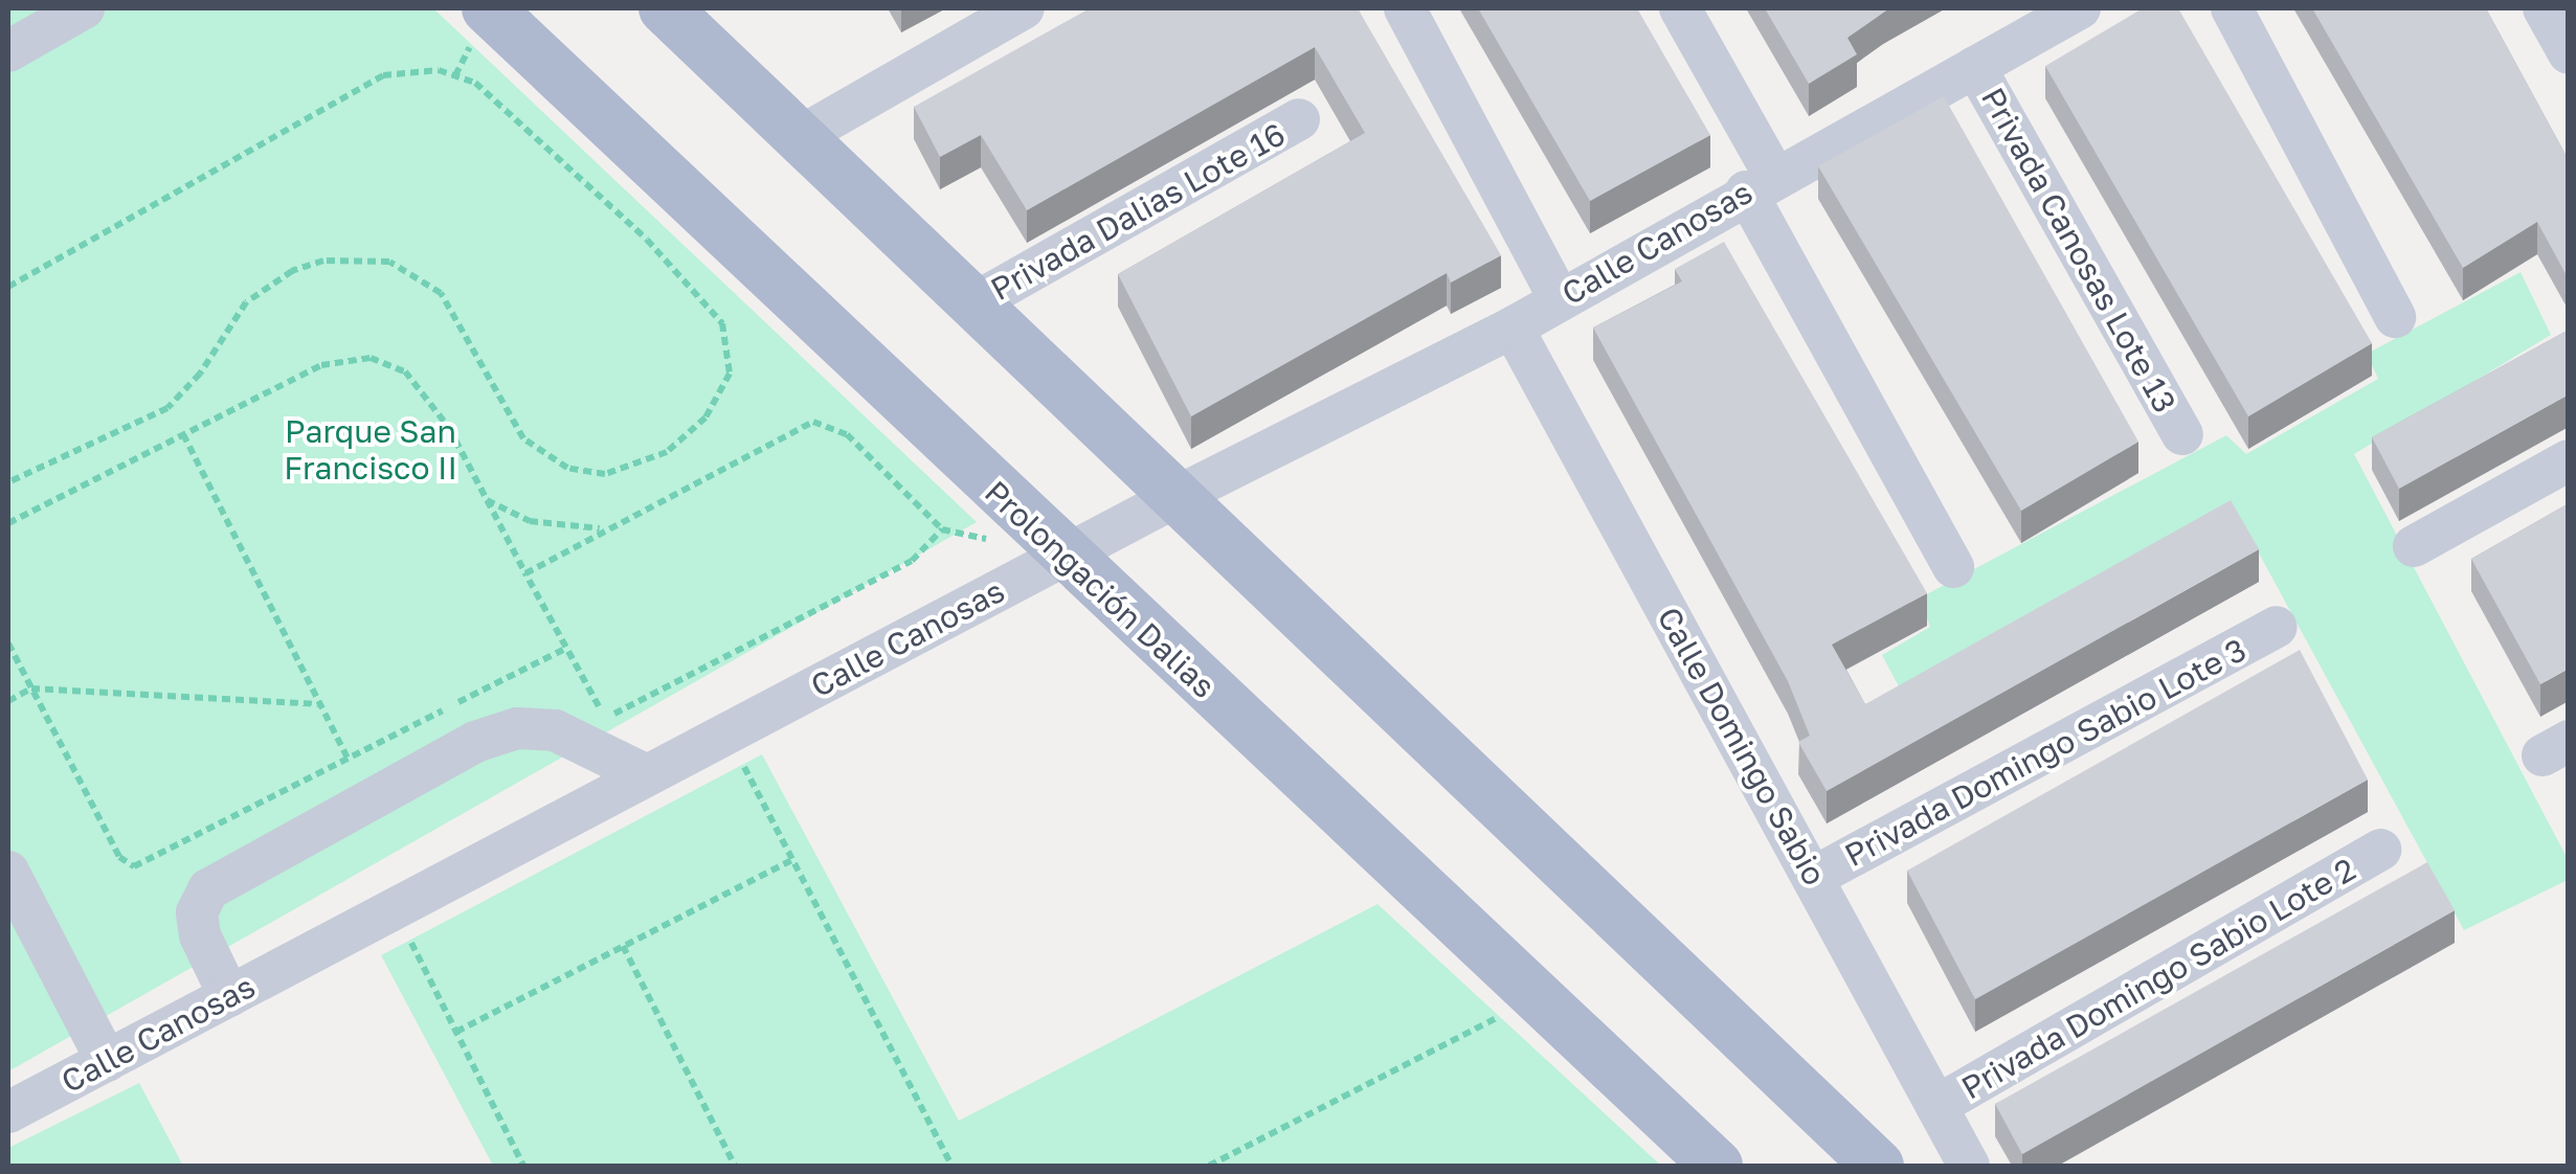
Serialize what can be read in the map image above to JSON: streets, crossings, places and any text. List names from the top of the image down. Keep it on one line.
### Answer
{"streets":{"main road":["Prolongación Dalias"],"street":["Privada Dalias Lote 16","Calle Canosas","Privada Canosas Lote 13","Calle Domingo Sabio","Privada Domingo Sabio Lote 3","Privada Domingo Sabio Lote 2"]},"crossings":[["Calle Canosas","Privada Canosas Lote 13"],["Calle Canosas","Prolongación Dalias"],["Calle Canosas","Calle Domingo Sabio"],["Calle Domingo Sabio","Privada Domingo Sabio Lote 3"],["Calle Domingo Sabio","Privada Domingo Sabio Lote 2"]],"parks":["Parque San Francisco II"]}
